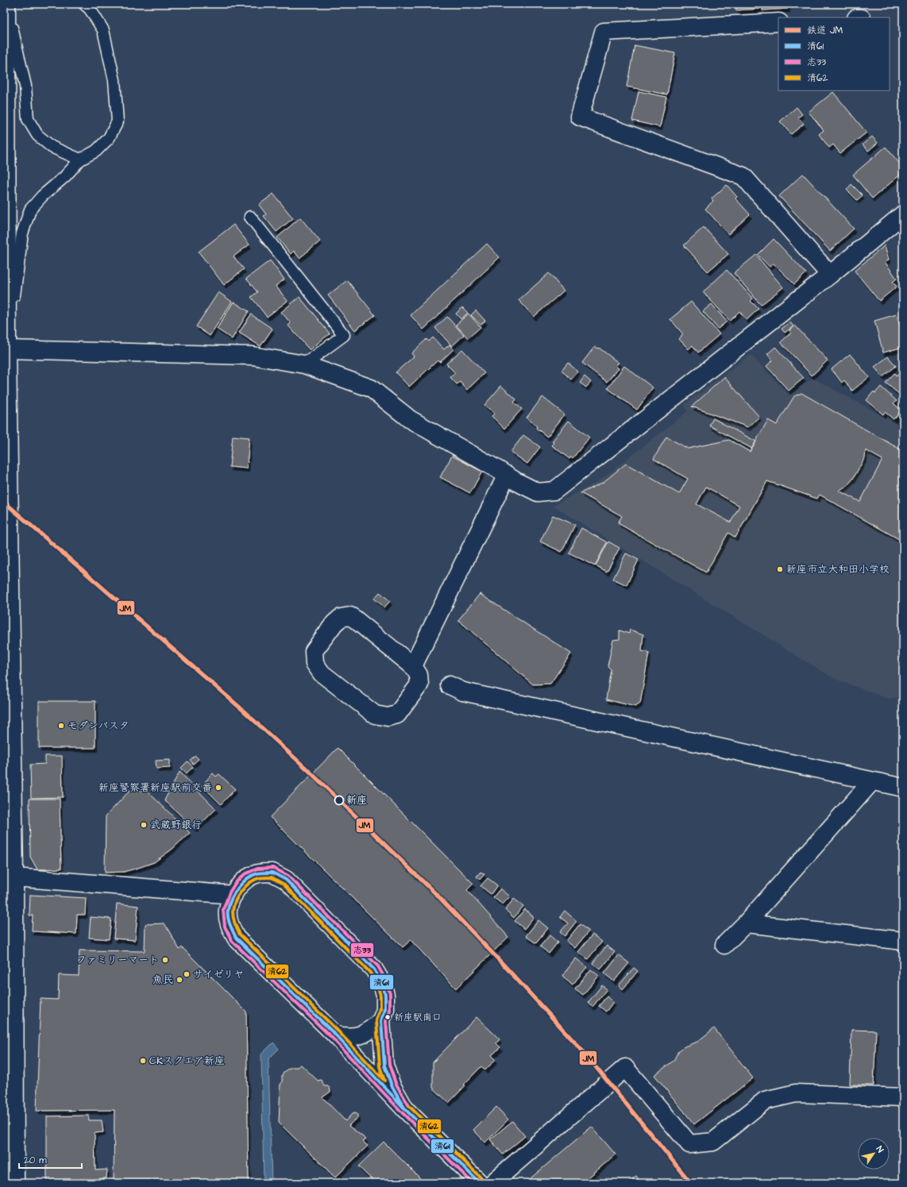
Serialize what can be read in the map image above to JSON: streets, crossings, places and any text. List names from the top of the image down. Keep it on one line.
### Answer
{"places":["新座市立大和田小学校","モダンパスタ","新座警察署新座駅前交番","新座","武蔵野銀行","ファミリーマート","サイゼリヤ","魚民","新座駅南口","CKスクエア新座"],"lines":["rail line JM","transit line 志33","transit line 清61","transit line 清62"],"legend":["鉄道 JM","清61","志33","清62"],"scale_bar":"20 m","north":"top right"}
